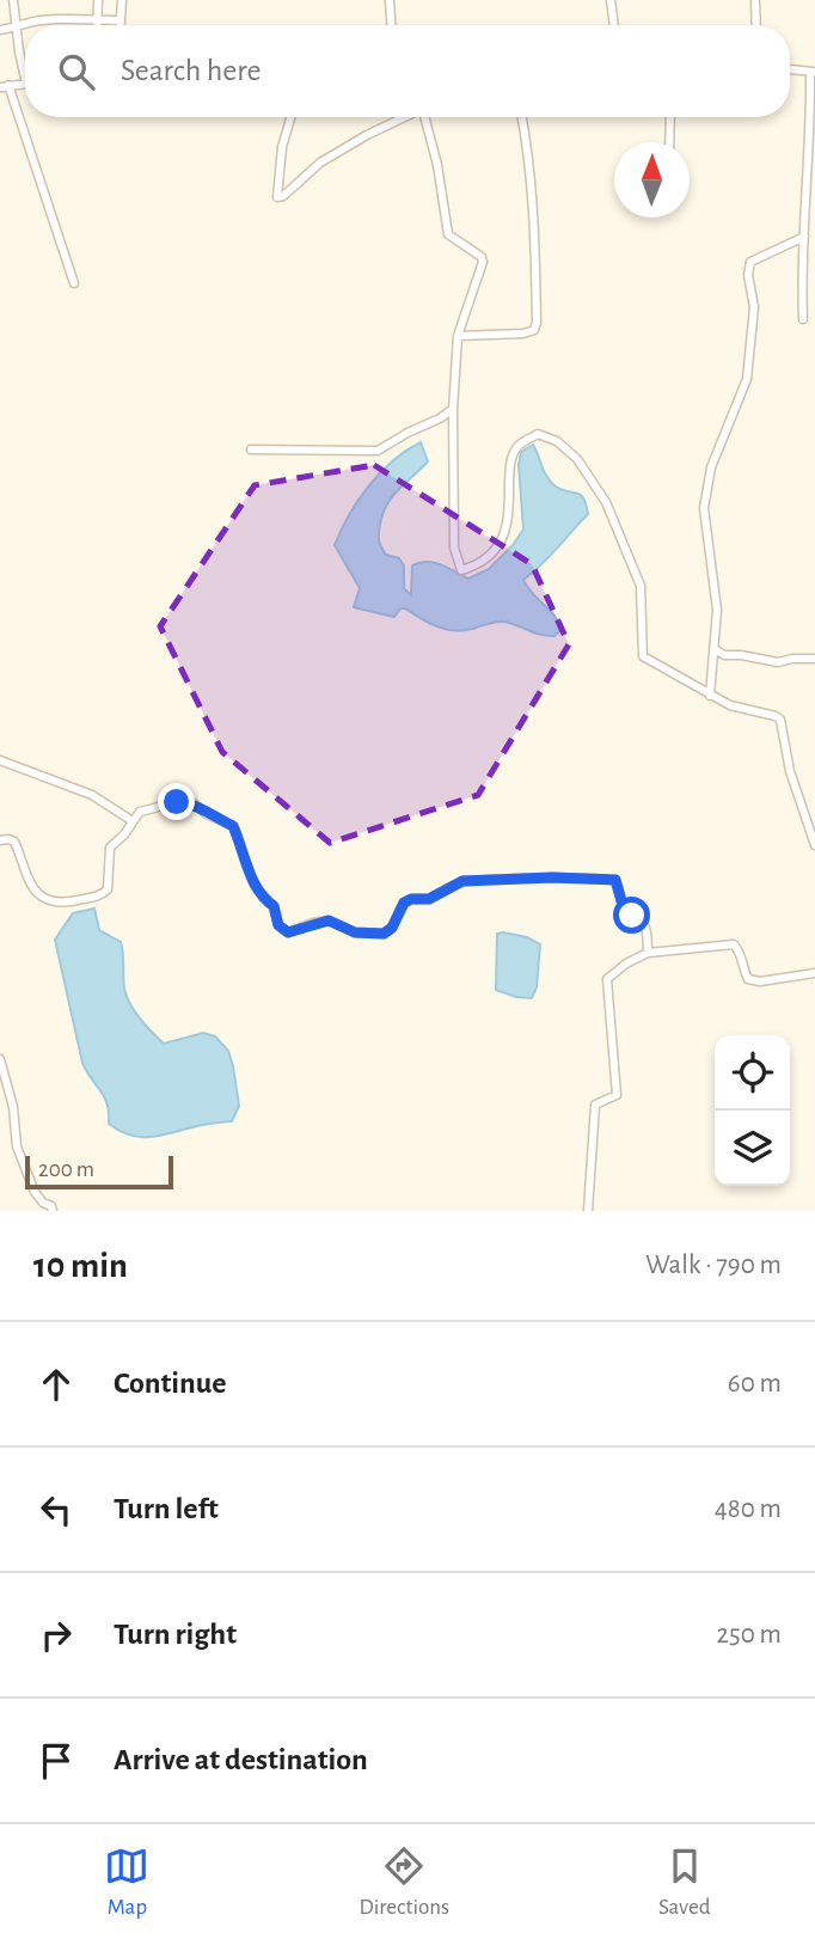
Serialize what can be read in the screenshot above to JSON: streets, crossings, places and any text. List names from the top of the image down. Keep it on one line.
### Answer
{"scale_bar":"200 m","north":"top","page":{"search":"Search here","scale":"200 m","heading":["10 min","Walk · 790 m"],"list":[["Continue","60 m"],["Turn left","480 m"],["Turn right","250 m"],"Arrive at destination"],"nav":["Map","Directions","Saved"]}}
